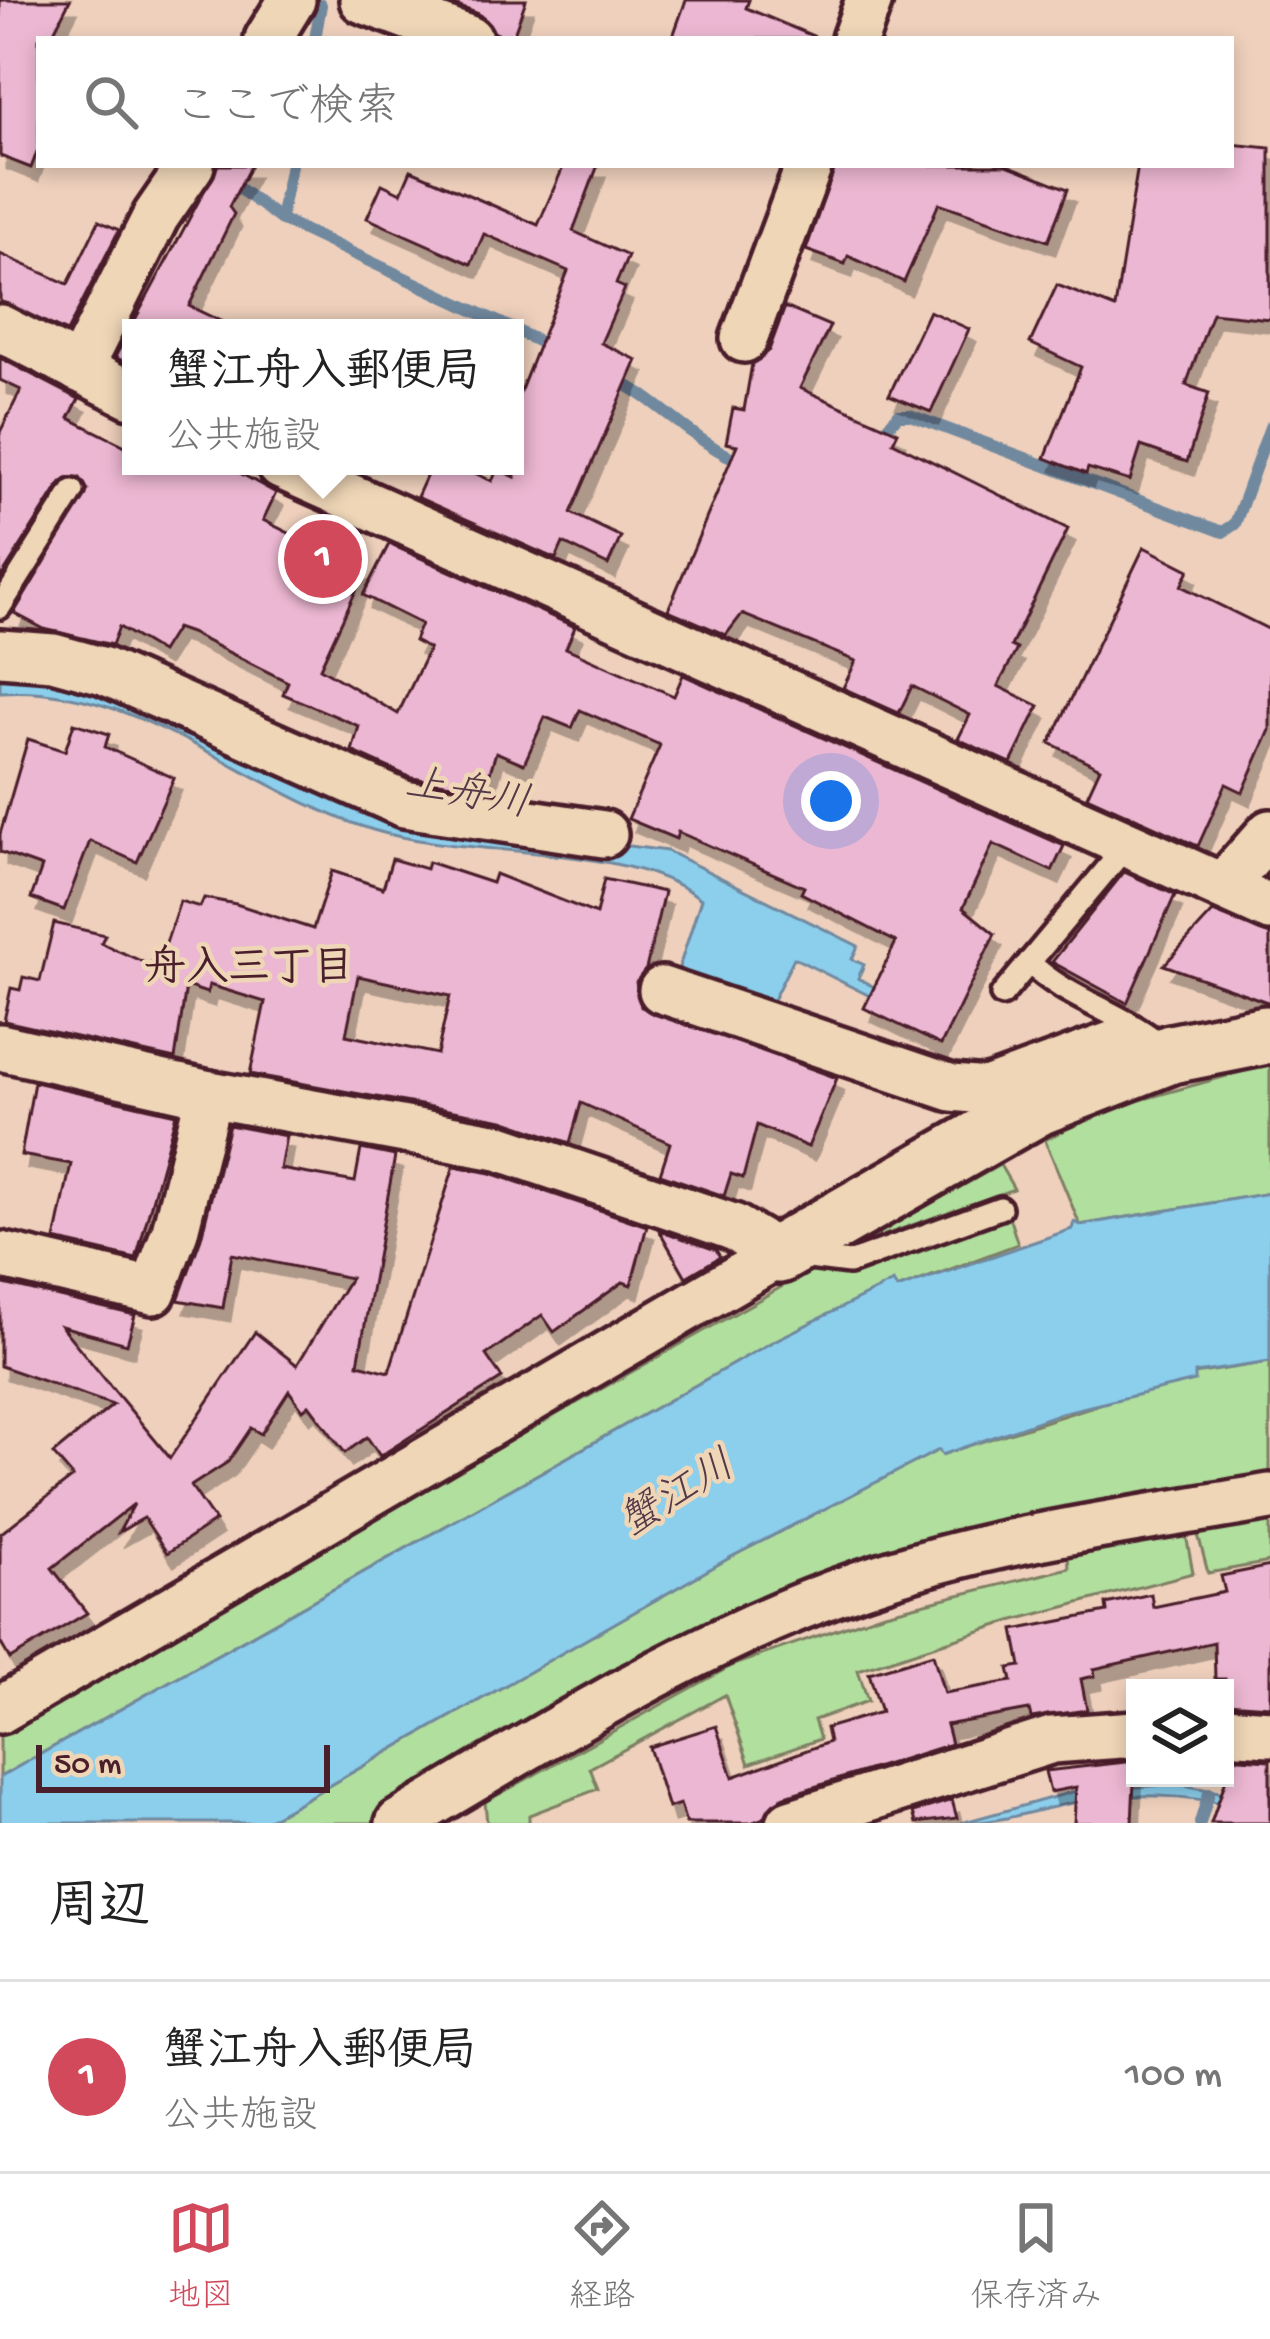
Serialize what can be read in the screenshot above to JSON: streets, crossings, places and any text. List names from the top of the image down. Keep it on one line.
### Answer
{"districts":["舟入三丁目"],"water":["上舟川","蟹江川"],"scale_bar":"50 m","page":{"search":"ここで検索","popup":["蟹江舟入郵便局","公共施設"],"pins":"1","scale":"50 m","heading":"周辺","list":[{"mark":"1","name":"蟹江舟入郵便局","note":"公共施設","value":"100 m"}],"nav":["地図","経路","保存済み"]}}
